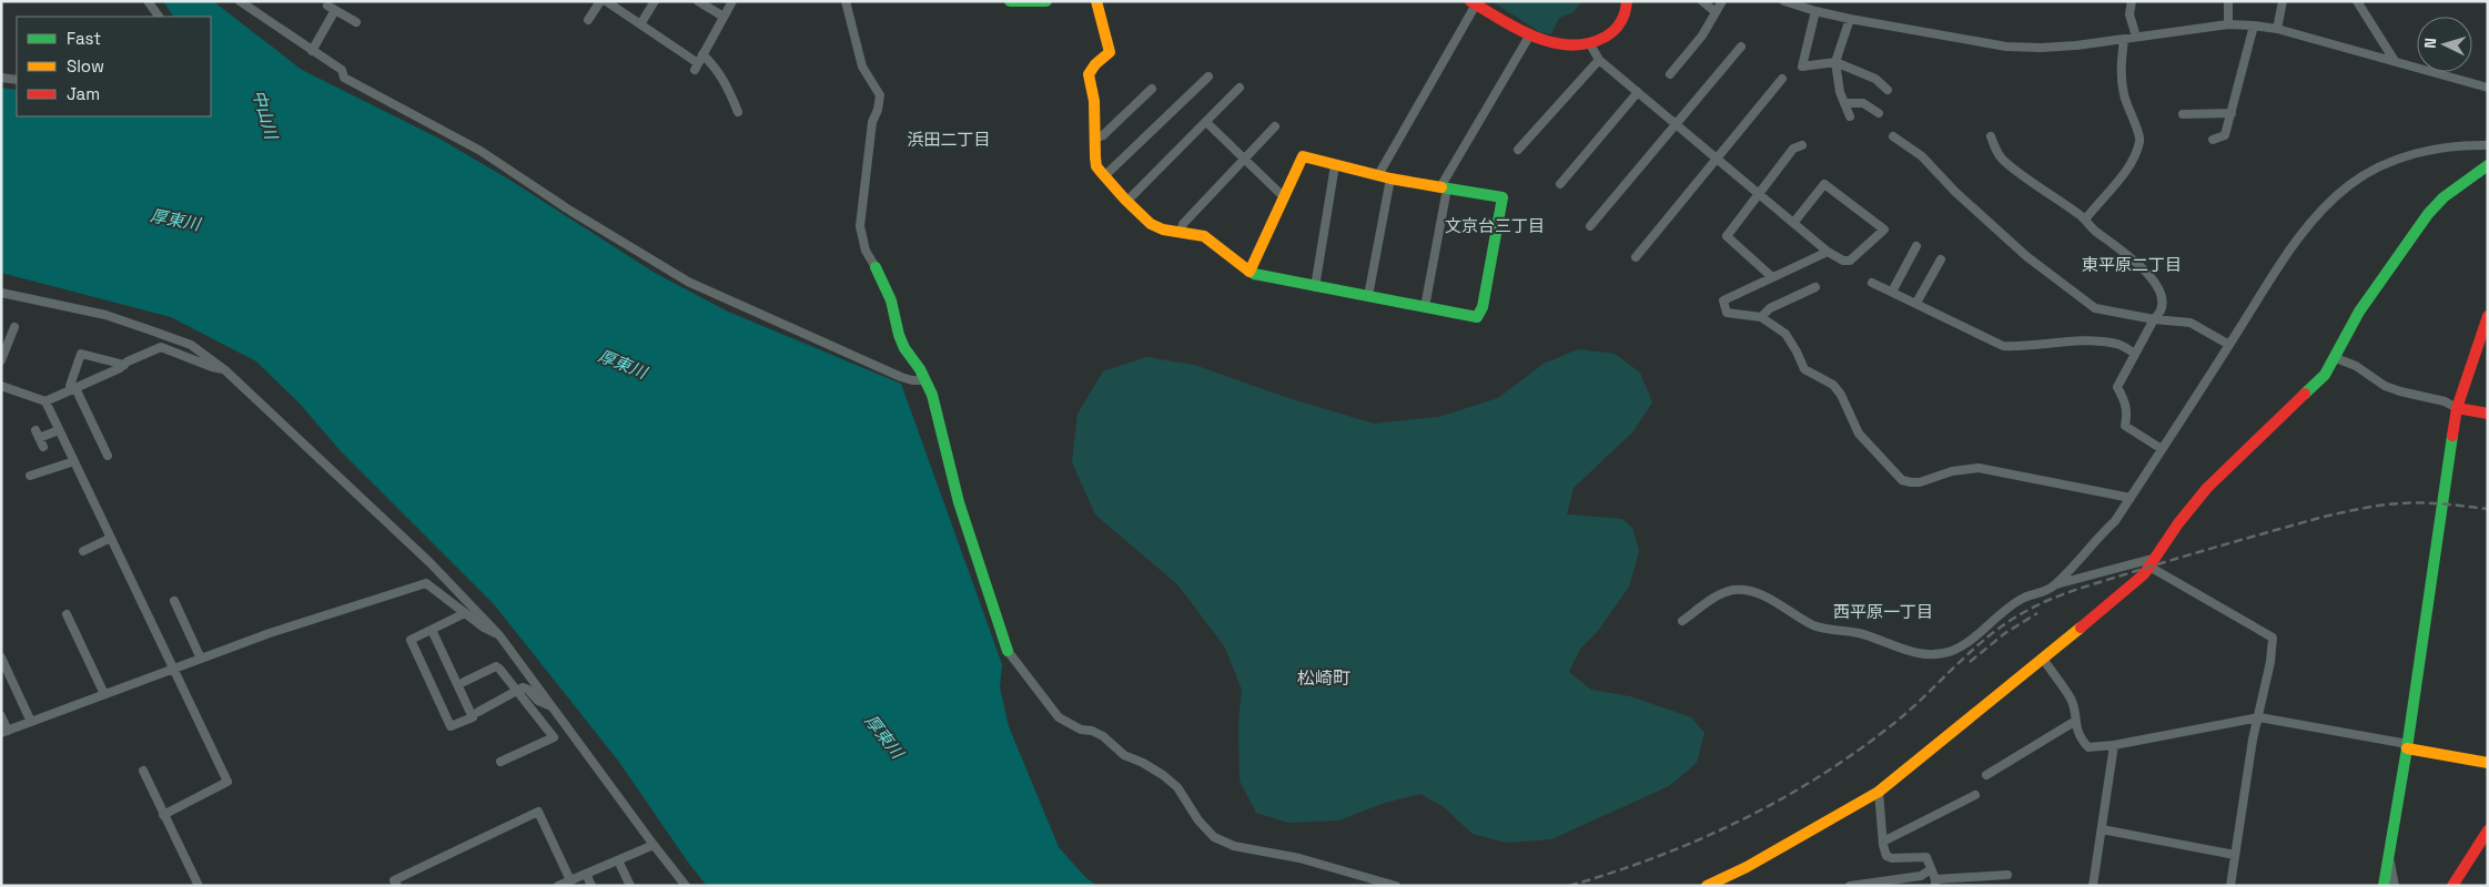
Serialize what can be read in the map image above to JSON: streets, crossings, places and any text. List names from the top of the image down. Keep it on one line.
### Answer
{"districts":["浜田二丁目","文京台三丁目","東平原二丁目","西平原一丁目","松崎町"],"water":["中山川","厚東川"],"legend":["Fast","Slow","Jam"],"north":"left"}
